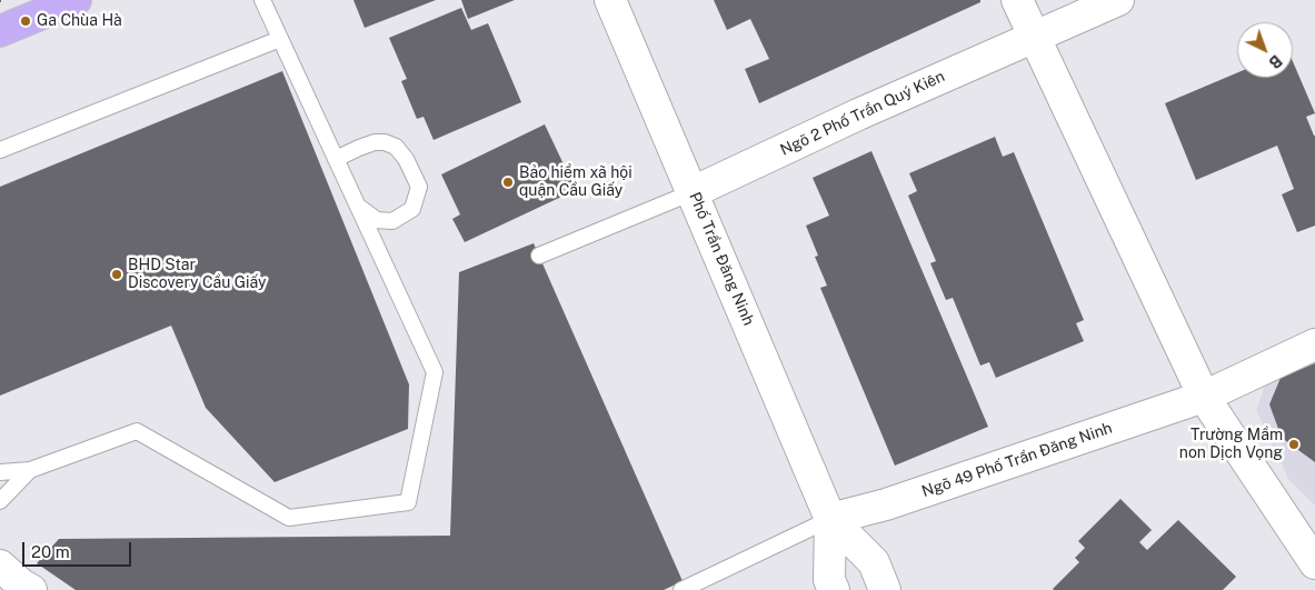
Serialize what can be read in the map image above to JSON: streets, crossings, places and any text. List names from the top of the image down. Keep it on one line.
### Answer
{"streets":{"street":["Ngõ 2 Phố Trần Quý Kiên","Phố Trần Đăng Ninh","Ngõ 49 Phố Trần Đăng Ninh"]},"crossings":[["Ngõ 2 Phố Trần Quý Kiên","Phố Trần Đăng Ninh"],["Phố Trần Đăng Ninh","Ngõ 49 Phố Trần Đăng Ninh"]],"places":["Ga Chùa Hà","Bảo hiểm xã hội quận Cầu Giấy","BHD Star Discovery Cầu Giấy","Trường Mầm non Dịch Vọng"],"scale_bar":"20 m","north":"bottom right"}
